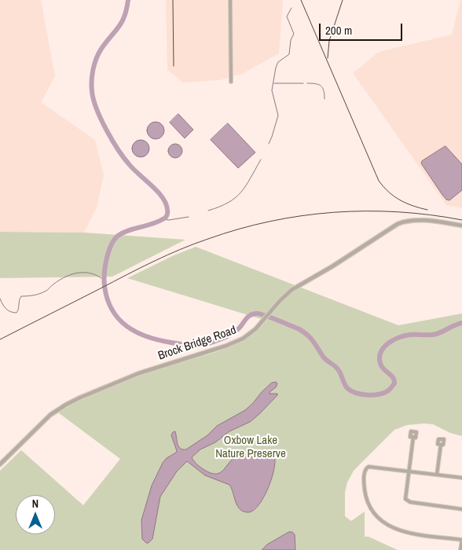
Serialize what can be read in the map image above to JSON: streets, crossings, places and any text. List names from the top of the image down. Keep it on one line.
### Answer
{"streets":{"street":["Brock Bridge Road"]},"parks":["Oxbow Lake Nature Preserve"],"scale_bar":"200 m","north":"top"}
